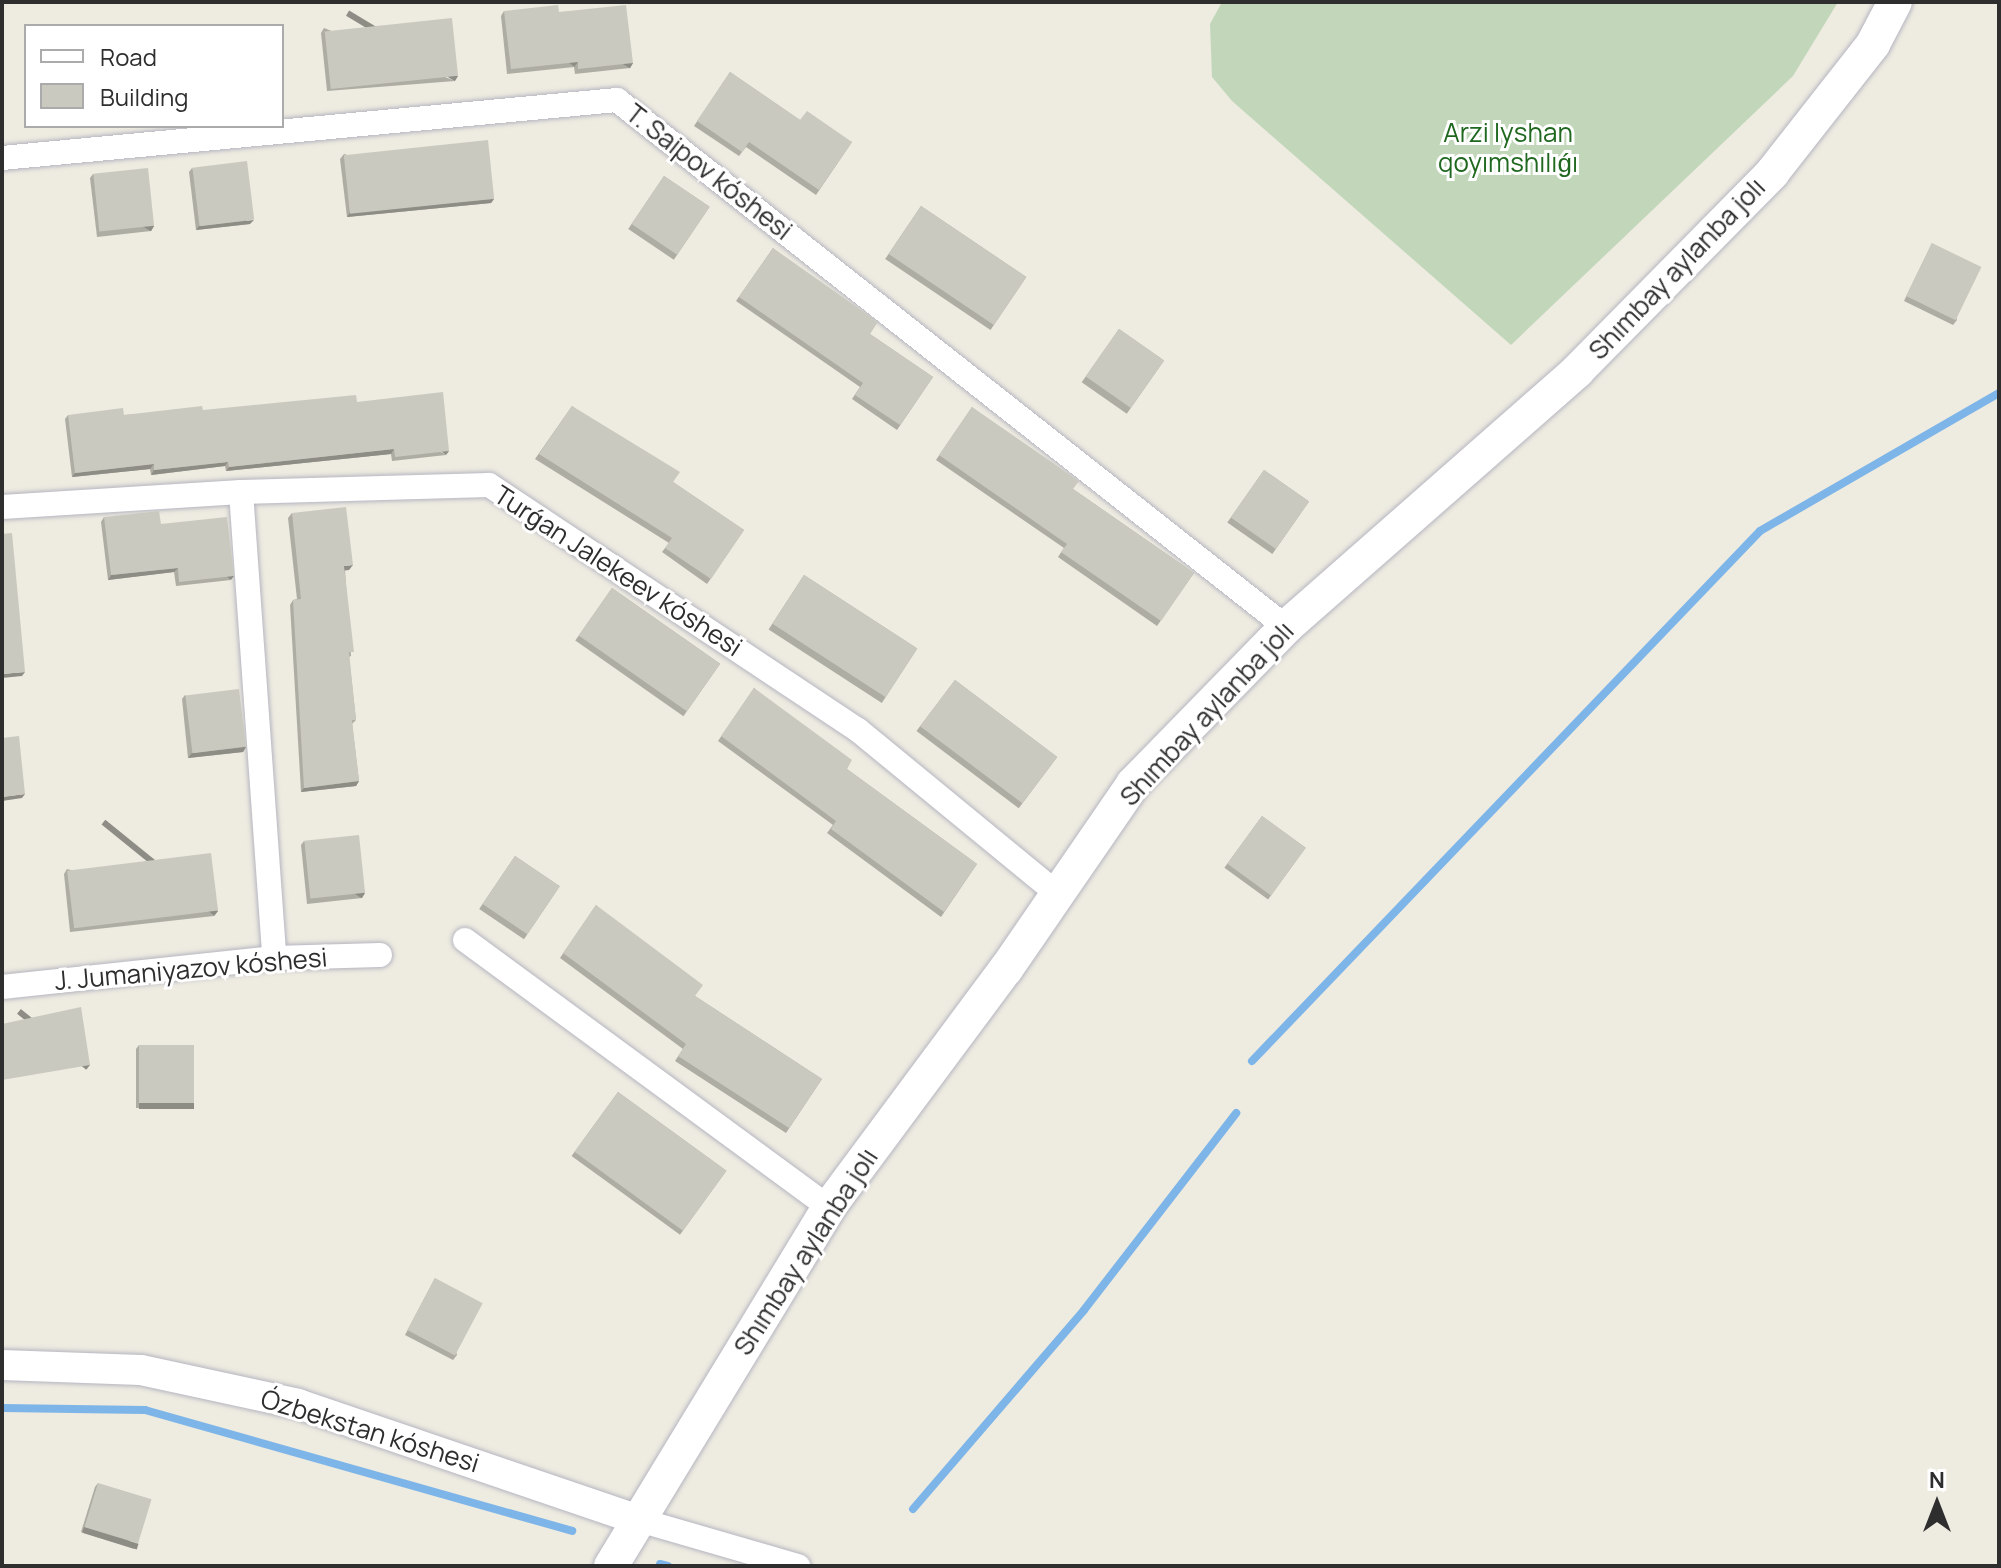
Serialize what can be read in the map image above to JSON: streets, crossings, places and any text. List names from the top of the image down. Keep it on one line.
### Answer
{"streets":{"main road":["Shımbay aylanba jolı"],"street":["T. Saipov kóshesi","Turǵan Jalekeev kóshesi","J. Jumaniyazov kóshesi","Ózbekstan kóshesi"]},"crossings":[["T. Saipov kóshesi","Shımbay aylanba jolı"],["Shımbay aylanba jolı","Turǵan Jalekeev kóshesi"],["Shımbay aylanba jolı","Ózbekstan kóshesi"]],"parks":["Arzi Iyshan qoyımshılıǵı"],"legend":["Road","Building"],"north":"top"}
